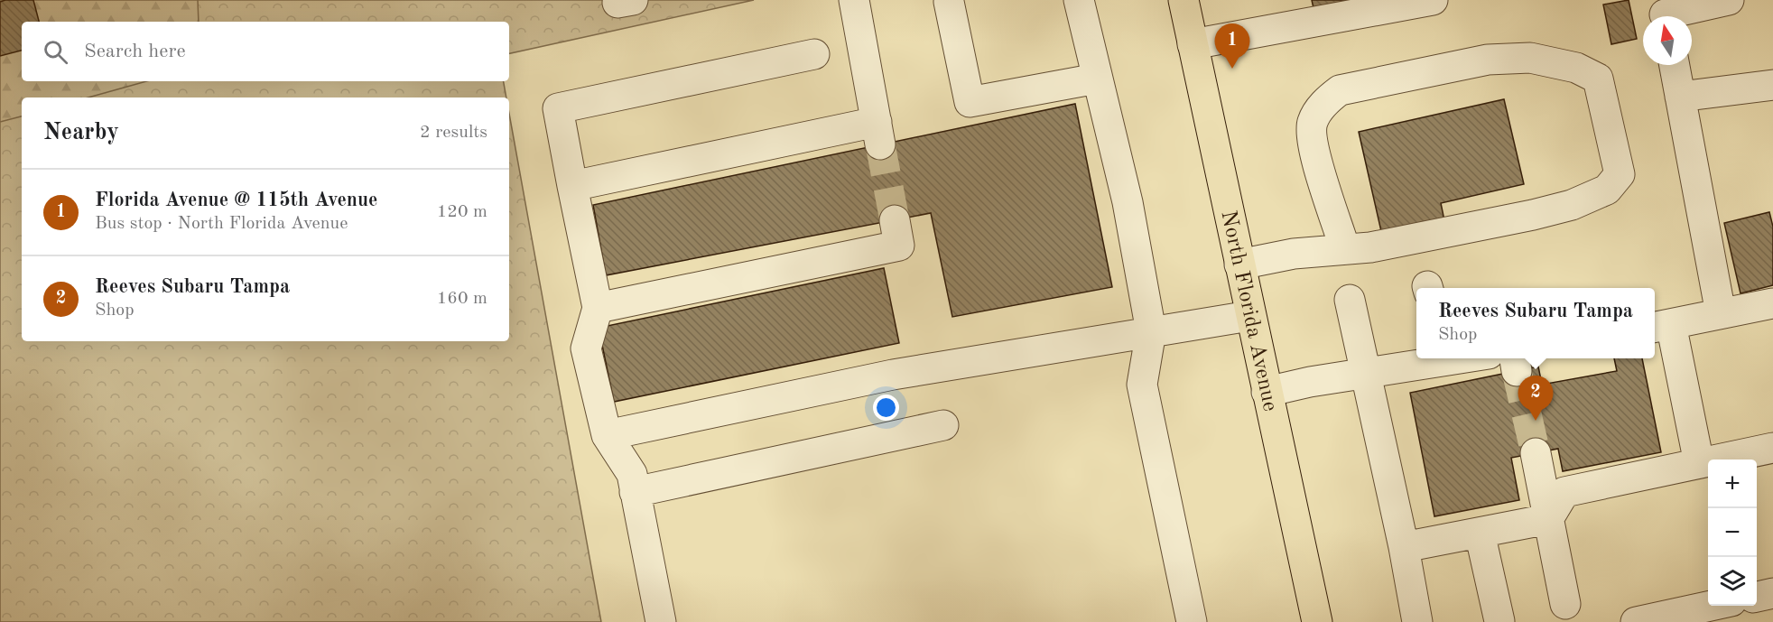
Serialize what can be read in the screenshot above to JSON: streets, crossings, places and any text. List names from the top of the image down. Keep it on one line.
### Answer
{"streets":{"main road":["North Florida Avenue"]},"north":"top","page":{"search":"Search here","pins":["1","2"],"heading":["Nearby","2 results"],"list":[{"mark":"1","name":"Florida Avenue @ 115th Avenue","note":"Bus stop · North Florida Avenue","value":"120 m"},{"mark":"2","name":"Reeves Subaru Tampa","note":"Shop","value":"160 m"}],"popup":["Reeves Subaru Tampa","Shop"],"map_buttons":["+","−"]}}
